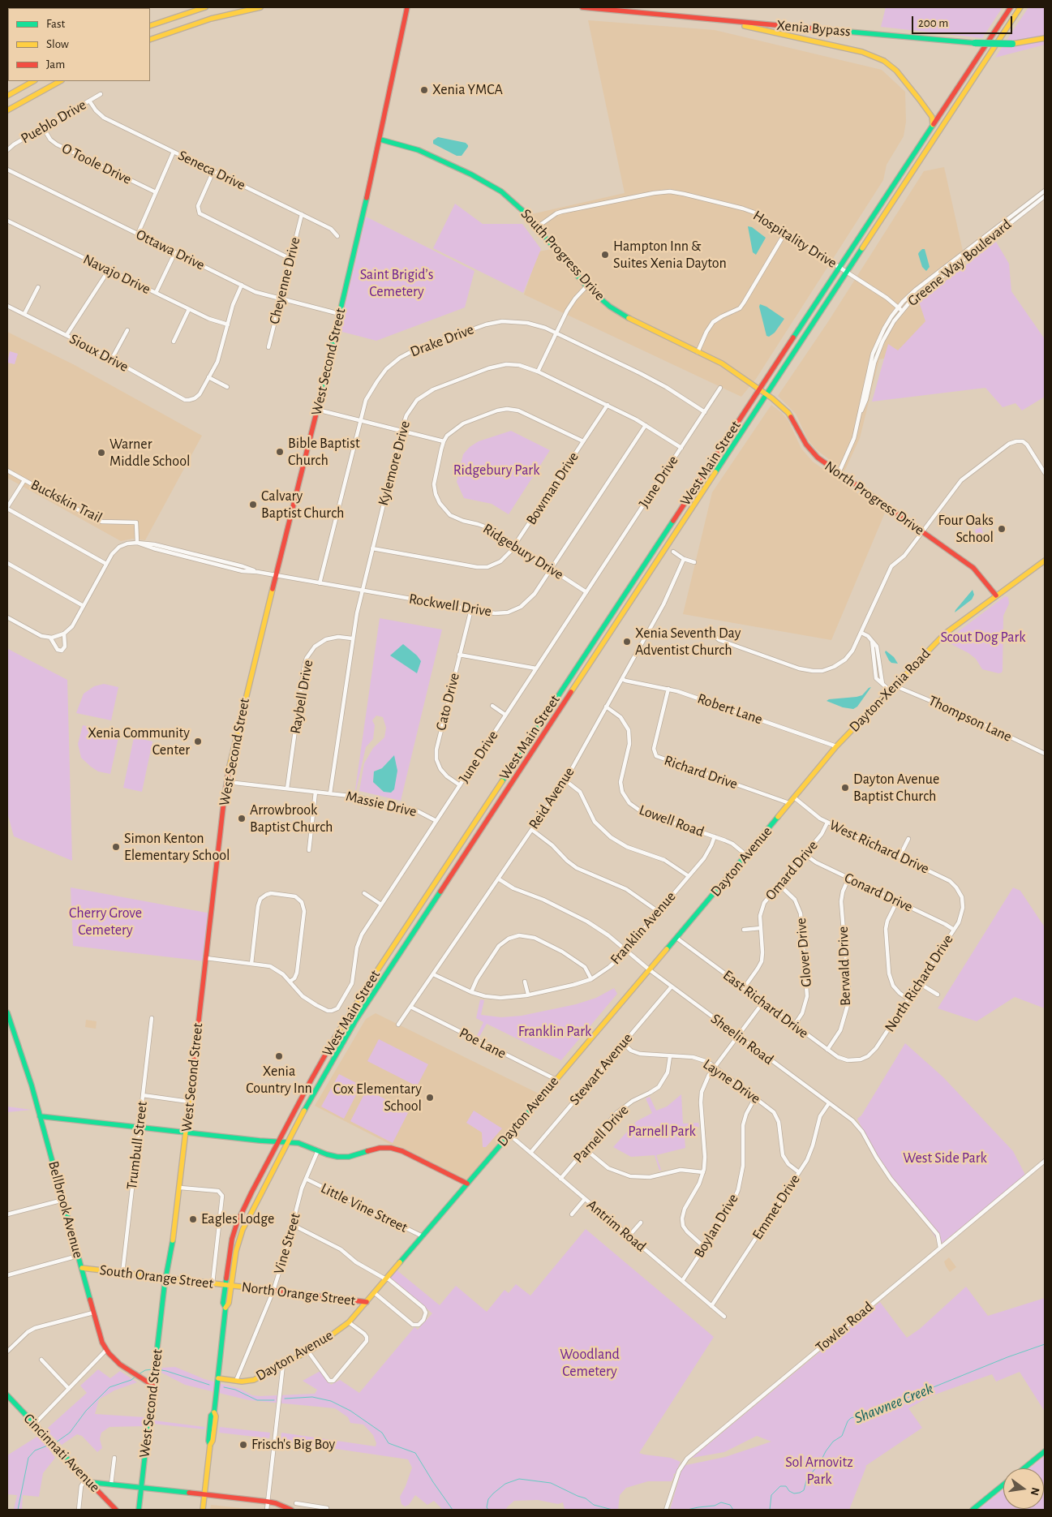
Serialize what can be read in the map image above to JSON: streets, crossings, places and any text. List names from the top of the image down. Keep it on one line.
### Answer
{"streets":{"main road":["Xenia Bypass","South Progress Drive","West Second Street","West Main Street","North Progress Drive","Dayton-Xenia Road","Dayton Avenue","Bellbrook Avenue","South Orange Street","North Orange Street","Cincinnati Avenue"],"street":["Pueblo Drive","O Toole Drive","Seneca Drive","Hospitality Drive","Ottawa Drive","Greene Way Boulevard","Navajo Drive","Cheyenne Drive","Drake Drive","Sioux Drive","Kylemore Drive","June Drive","Bowman Drive","Buckskin Trail","Ridgebury Drive","Rockwell Drive","Raybell Drive","Cato Drive","Robert Lane","Thompson Lane","Richard Drive","Reid Avenue","Massie Drive","Lowell Road","West Richard Drive","Omard Drive","Conard Drive","Franklin Avenue","Glover Drive","Berwald Drive","North Richard Drive","East Richard Drive","Sheelin Road","Poe Lane","Stewart Avenue","Layne Drive","Parnell Drive","Trumbull Street","Emmet Drive","Little Vine Street","Antrim Road","Boylan Drive","Vine Street","Towler Road"]},"crossings":[["Pueblo Drive","O Toole Drive"],["Pueblo Drive","Seneca Drive"],["Seneca Drive","Cheyenne Drive"],["Hospitality Drive","South Progress Drive"],["Hospitality Drive","Greene Way Boulevard"],["Hospitality Drive","West Main Street"],["Ottawa Drive","Cheyenne Drive"],["Ottawa Drive","West Second Street"],["South Progress Drive","West Second Street"],["South Progress Drive","West Main Street"],["South Progress Drive","North Progress Drive"],["Drake Drive","June Drive"],["Drake Drive","Rockwell Drive"],["West Second Street","June Drive"],["West Second Street","Rockwell Drive"],["West Second Street","Massie Drive"],["West Second Street","Bellbrook Avenue"],["West Second Street","South Orange Street"],["Kylemore Drive","June Drive"],["Kylemore Drive","Bowman Drive"],["Kylemore Drive","Rockwell Drive"],["Kylemore Drive","Raybell Drive"],["Kylemore Drive","Massie Drive"],["West Main Street","North Progress Drive"],["West Main Street","Dayton Avenue"],["West Main Street","South Orange Street"],["West Main Street","North Orange Street"],["June Drive","Ridgebury Drive"],["June Drive","Cato Drive"],["June Drive","Massie Drive"],["Bowman Drive","Ridgebury Drive"],["North Progress Drive","Dayton-Xenia Road"],["Buckskin Trail","Rockwell Drive"],["Ridgebury Drive","Rockwell Drive"],["Rockwell Drive","Cato Drive"],["Dayton-Xenia Road","Robert Lane"],["Dayton-Xenia Road","Thompson Lane"],["Dayton-Xenia Road","Dayton Avenue"],["Raybell Drive","Massie Drive"],["Robert Lane","Richard Drive"],["Robert Lane","Reid Avenue"],["Richard Drive","Dayton Avenue"],["Reid Avenue","Lowell Road"],["Reid Avenue","Franklin Avenue"],["Reid Avenue","Sheelin Road"],["Reid Avenue","Poe Lane"],["Lowell Road","Dayton Avenue"],["Lowell Road","Franklin Avenue"],["West Richard Drive","Dayton Avenue"],["West Richard Drive","Omard Drive"],["West Richard Drive","North Richard Drive"],["Dayton Avenue","East Richard Drive"],["Dayton Avenue","Sheelin Road"],["Dayton Avenue","Poe Lane"],["Dayton Avenue","Little Vine Street"],["Dayton Avenue","Antrim Road"],["Dayton Avenue","Vine Street"],["Dayton Avenue","North Orange Street"],["Omard Drive","Conard Drive"],["Omard Drive","Glover Drive"],["Omard Drive","East Richard Drive"],["Conard Drive","Berwald Drive"],["Conard Drive","North Richard Drive"],["Franklin Avenue","Sheelin Road"],["Glover Drive","East Richard Drive"],["Berwald Drive","East Richard Drive"],["North Richard Drive","East Richard Drive"],["Sheelin Road","Stewart Avenue"],["Sheelin Road","Emmet Drive"],["Sheelin Road","Towler Road"],["Stewart Avenue","Layne Drive"],["Stewart Avenue","Antrim Road"],["Layne Drive","Parnell Drive"],["Layne Drive","Emmet Drive"],["Layne Drive","Boylan Drive"],["Parnell Drive","Antrim Road"],["Trumbull Street","South Orange Street"],["Emmet Drive","Antrim Road"],["Little Vine Street","Vine Street"],["Bellbrook Avenue","South Orange Street"],["Antrim Road","Boylan Drive"],["Vine Street","North Orange Street"],["South Orange Street","North Orange Street"]],"water":["Shawnee Creek"],"parks":["Saint Brigid’s Cemetery","Ridgebury Park","Scout Dog Park","Cherry Grove Cemetery","Franklin Park","Parnell Park","West Side Park","Woodland Cemetery","Sol Arnovitz Park"],"places":["Xenia YMCA","Hampton Inn & Suites Xenia Dayton","Bible Baptist Church","Warner Middle School","Calvary Baptist Church","Four Oaks School","Xenia Seventh Day Adventist Church","Xenia Community Center","Dayton Avenue Baptist Church","Arrowbrook Baptist Church","Simon Kenton Elementary School","Xenia Country Inn","Cox Elementary School","Eagles Lodge","Frisch's Big Boy"],"legend":["Fast","Slow","Jam"],"scale_bar":"200 m","north":"right"}
